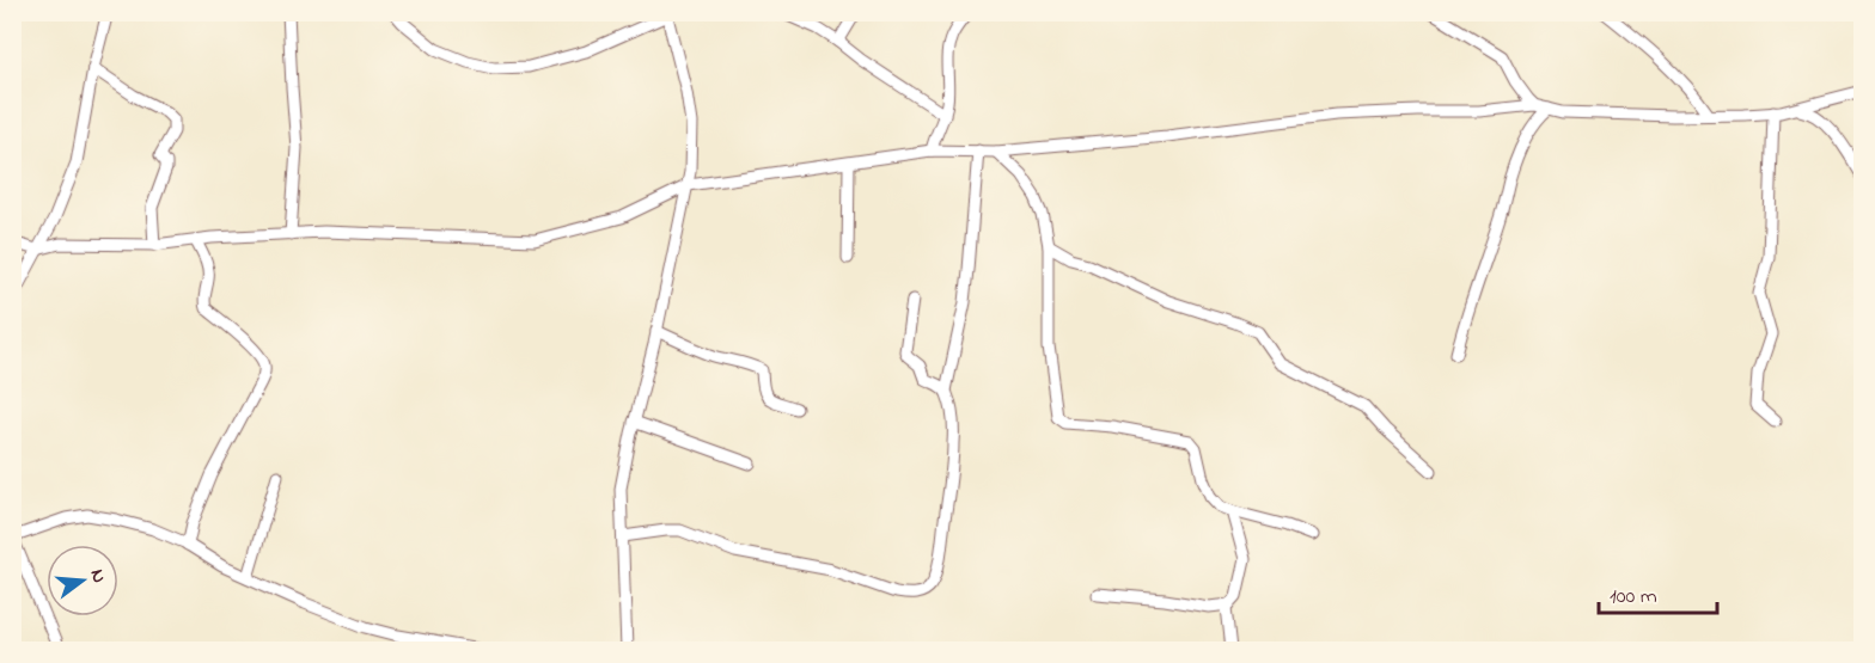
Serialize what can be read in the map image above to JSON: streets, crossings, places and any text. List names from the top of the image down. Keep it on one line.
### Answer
{"scale_bar":"100 m","north":"right"}
